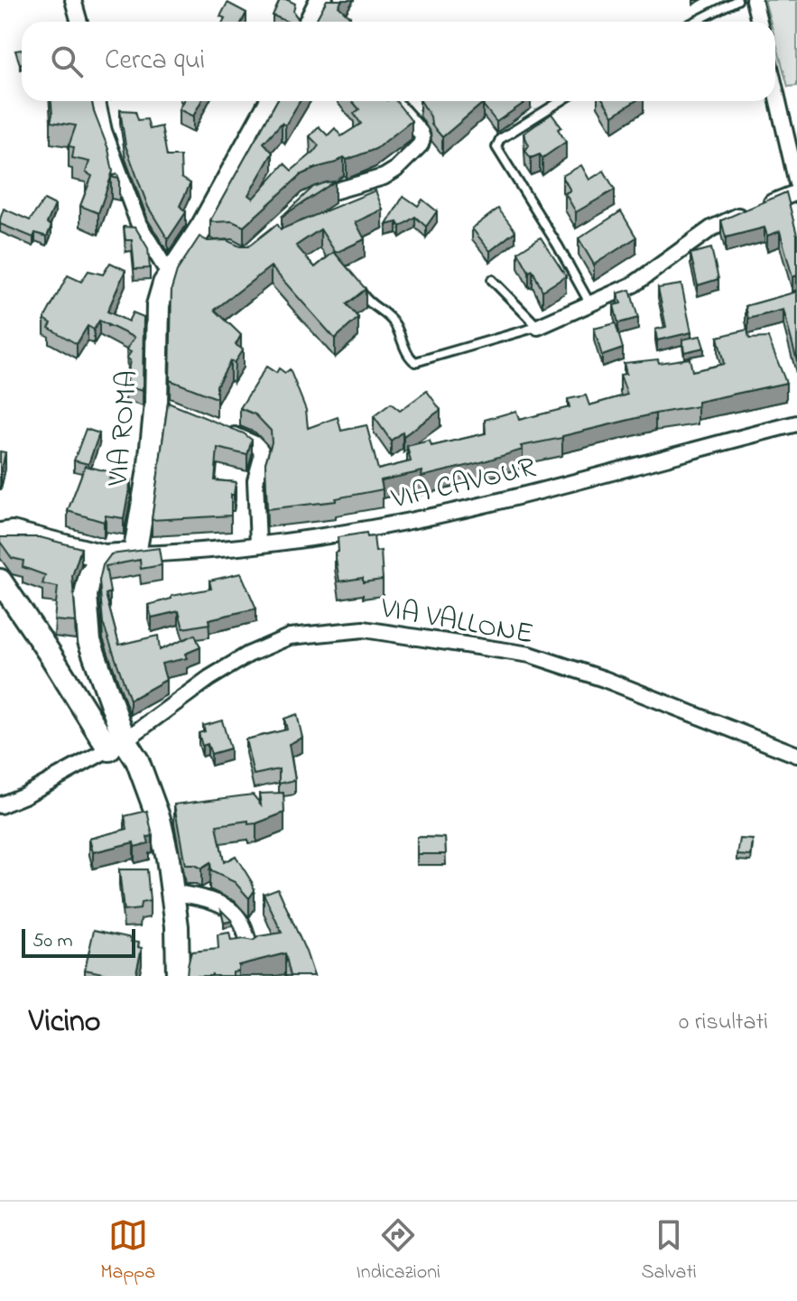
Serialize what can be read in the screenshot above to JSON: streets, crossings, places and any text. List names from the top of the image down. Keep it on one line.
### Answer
{"streets":{"street":["VIA ROMA","VIA CAVOUR","VIA VALLONE"]},"crossings":[["VIA ROMA","VIA CAVOUR"]],"scale_bar":"50 m","page":{"search":"Cerca qui","scale":"50 m","heading":["Vicino","0 risultati"],"nav":["Mappa","Indicazioni","Salvati"]}}
